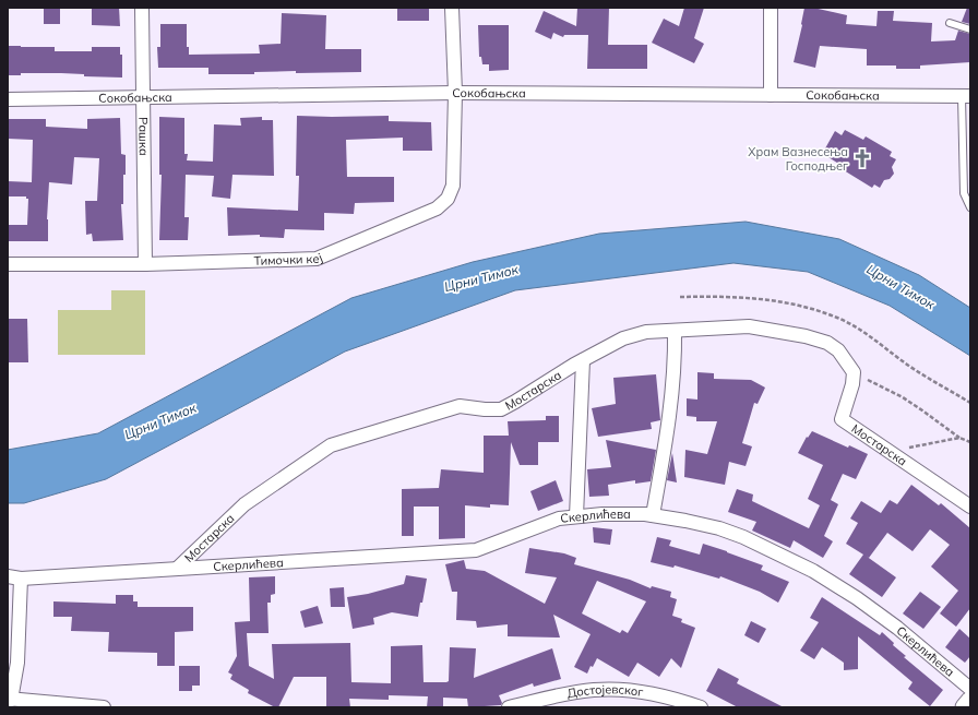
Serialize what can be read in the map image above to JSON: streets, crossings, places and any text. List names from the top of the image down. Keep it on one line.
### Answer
{"streets":{"street":["Сокобањска","Рашка","Тимочки кеј","Мостарска","Скерлићева","Достојевског"]},"crossings":[["Сокобањска","Рашка"],["Сокобањска","Тимочки кеј"],["Рашка","Тимочки кеј"],["Мостарска","Скерлићева"]],"water":["Црни Тимок"],"places":{"church":["Храм Вазнесења Господњег"]}}
